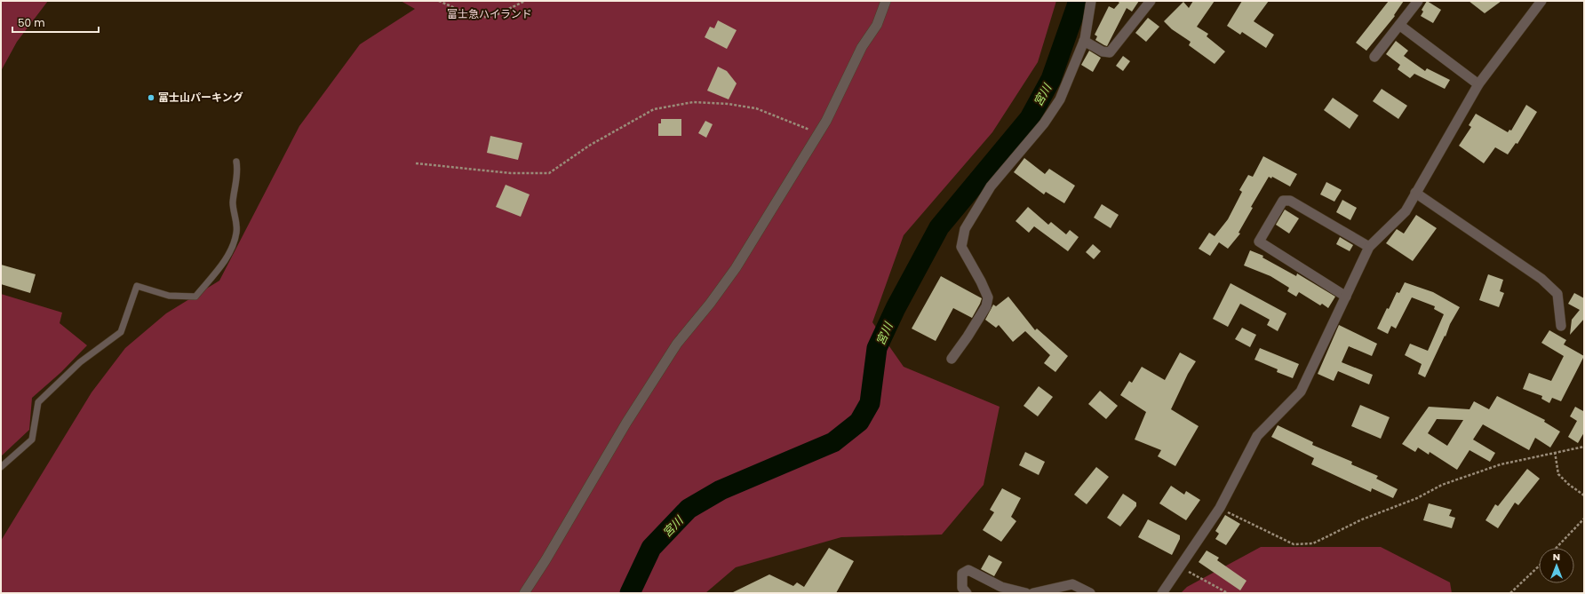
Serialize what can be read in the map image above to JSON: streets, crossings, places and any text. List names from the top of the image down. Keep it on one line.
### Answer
{"water":["宮川"],"parks":["富士急ハイランド"],"places":["富士山パーキング"],"scale_bar":"50 m","north":"top"}
